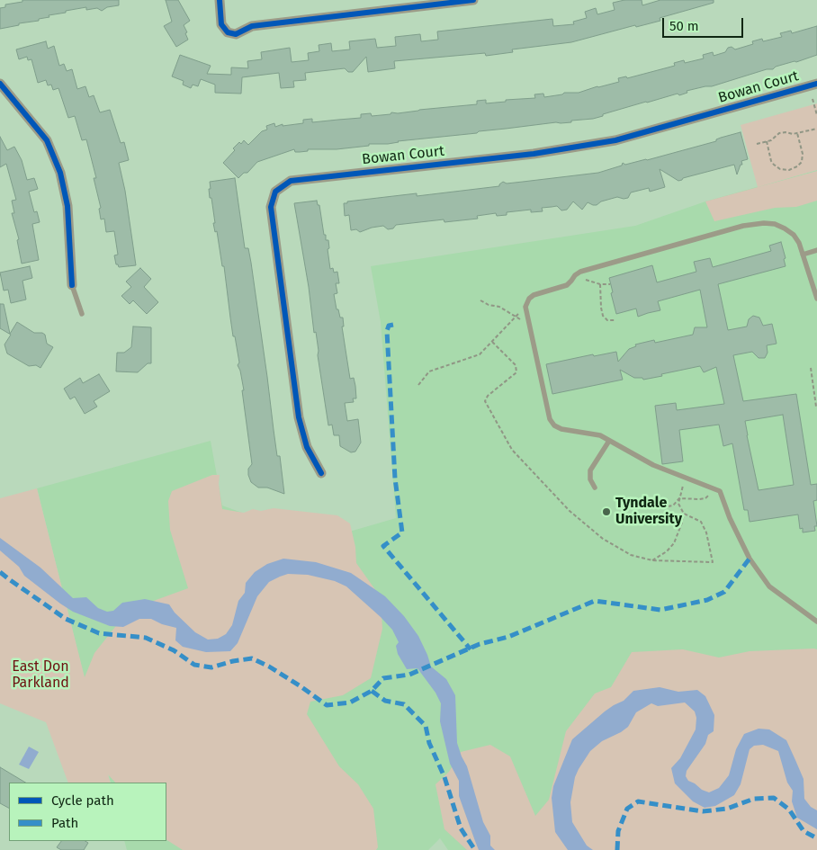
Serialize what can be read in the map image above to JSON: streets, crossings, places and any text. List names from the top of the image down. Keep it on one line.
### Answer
{"streets":{"street":["Bowan Court"]},"parks":["East Don Parkland"],"places":["Tyndale University"],"legend":["Cycle path","Path"],"scale_bar":"50 m"}
